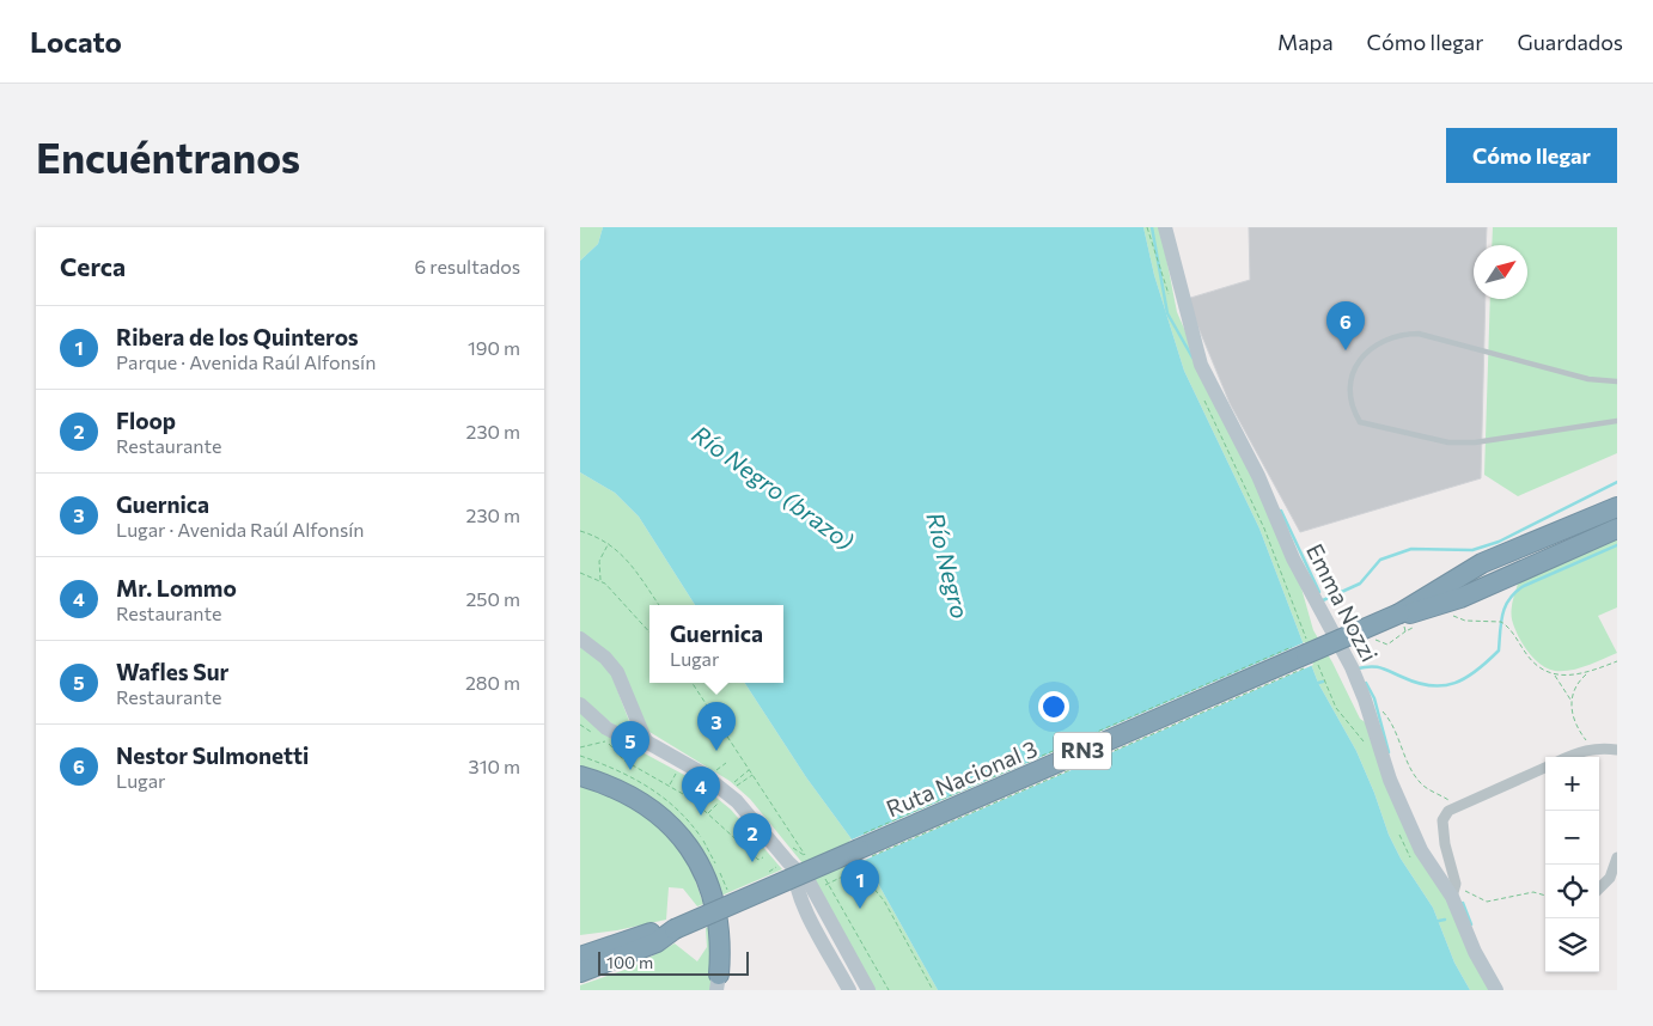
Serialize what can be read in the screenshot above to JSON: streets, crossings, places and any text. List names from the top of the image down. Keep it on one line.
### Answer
{"streets":{"highway":["RN3","Ruta Nacional 3"],"street":["Emma Nozzi"]},"crossings":[["RN3","Ruta Nacional 3"]],"water":["Río Negro (brazo)","Río Negro"],"scale_bar":"100 m","north":"top right","page":{"header":"Locato","nav":["Mapa","Cómo llegar","Guardados"],"buttons":"Cómo llegar","title":"Encuéntranos","heading":["Cerca","6 resultados"],"pins":["6","3","5","4","2","1"],"list":[{"mark":"1","name":"Ribera de los Quinteros","note":"Parque · Avenida Raúl Alfonsín","value":"190 m"},{"mark":"2","name":"Floop","note":"Restaurante","value":"230 m"},{"mark":"3","name":"Guernica","note":"Lugar · Avenida Raúl Alfonsín","value":"230 m"},{"mark":"4","name":"Mr. Lommo","note":"Restaurante","value":"250 m"},{"mark":"5","name":"Wafles Sur","note":"Restaurante","value":"280 m"},{"mark":"6","name":"Nestor Sulmonetti","note":"Lugar","value":"310 m"}],"popup":["Guernica","Lugar"],"map_buttons":["+","−"],"scale":"100 m"}}
